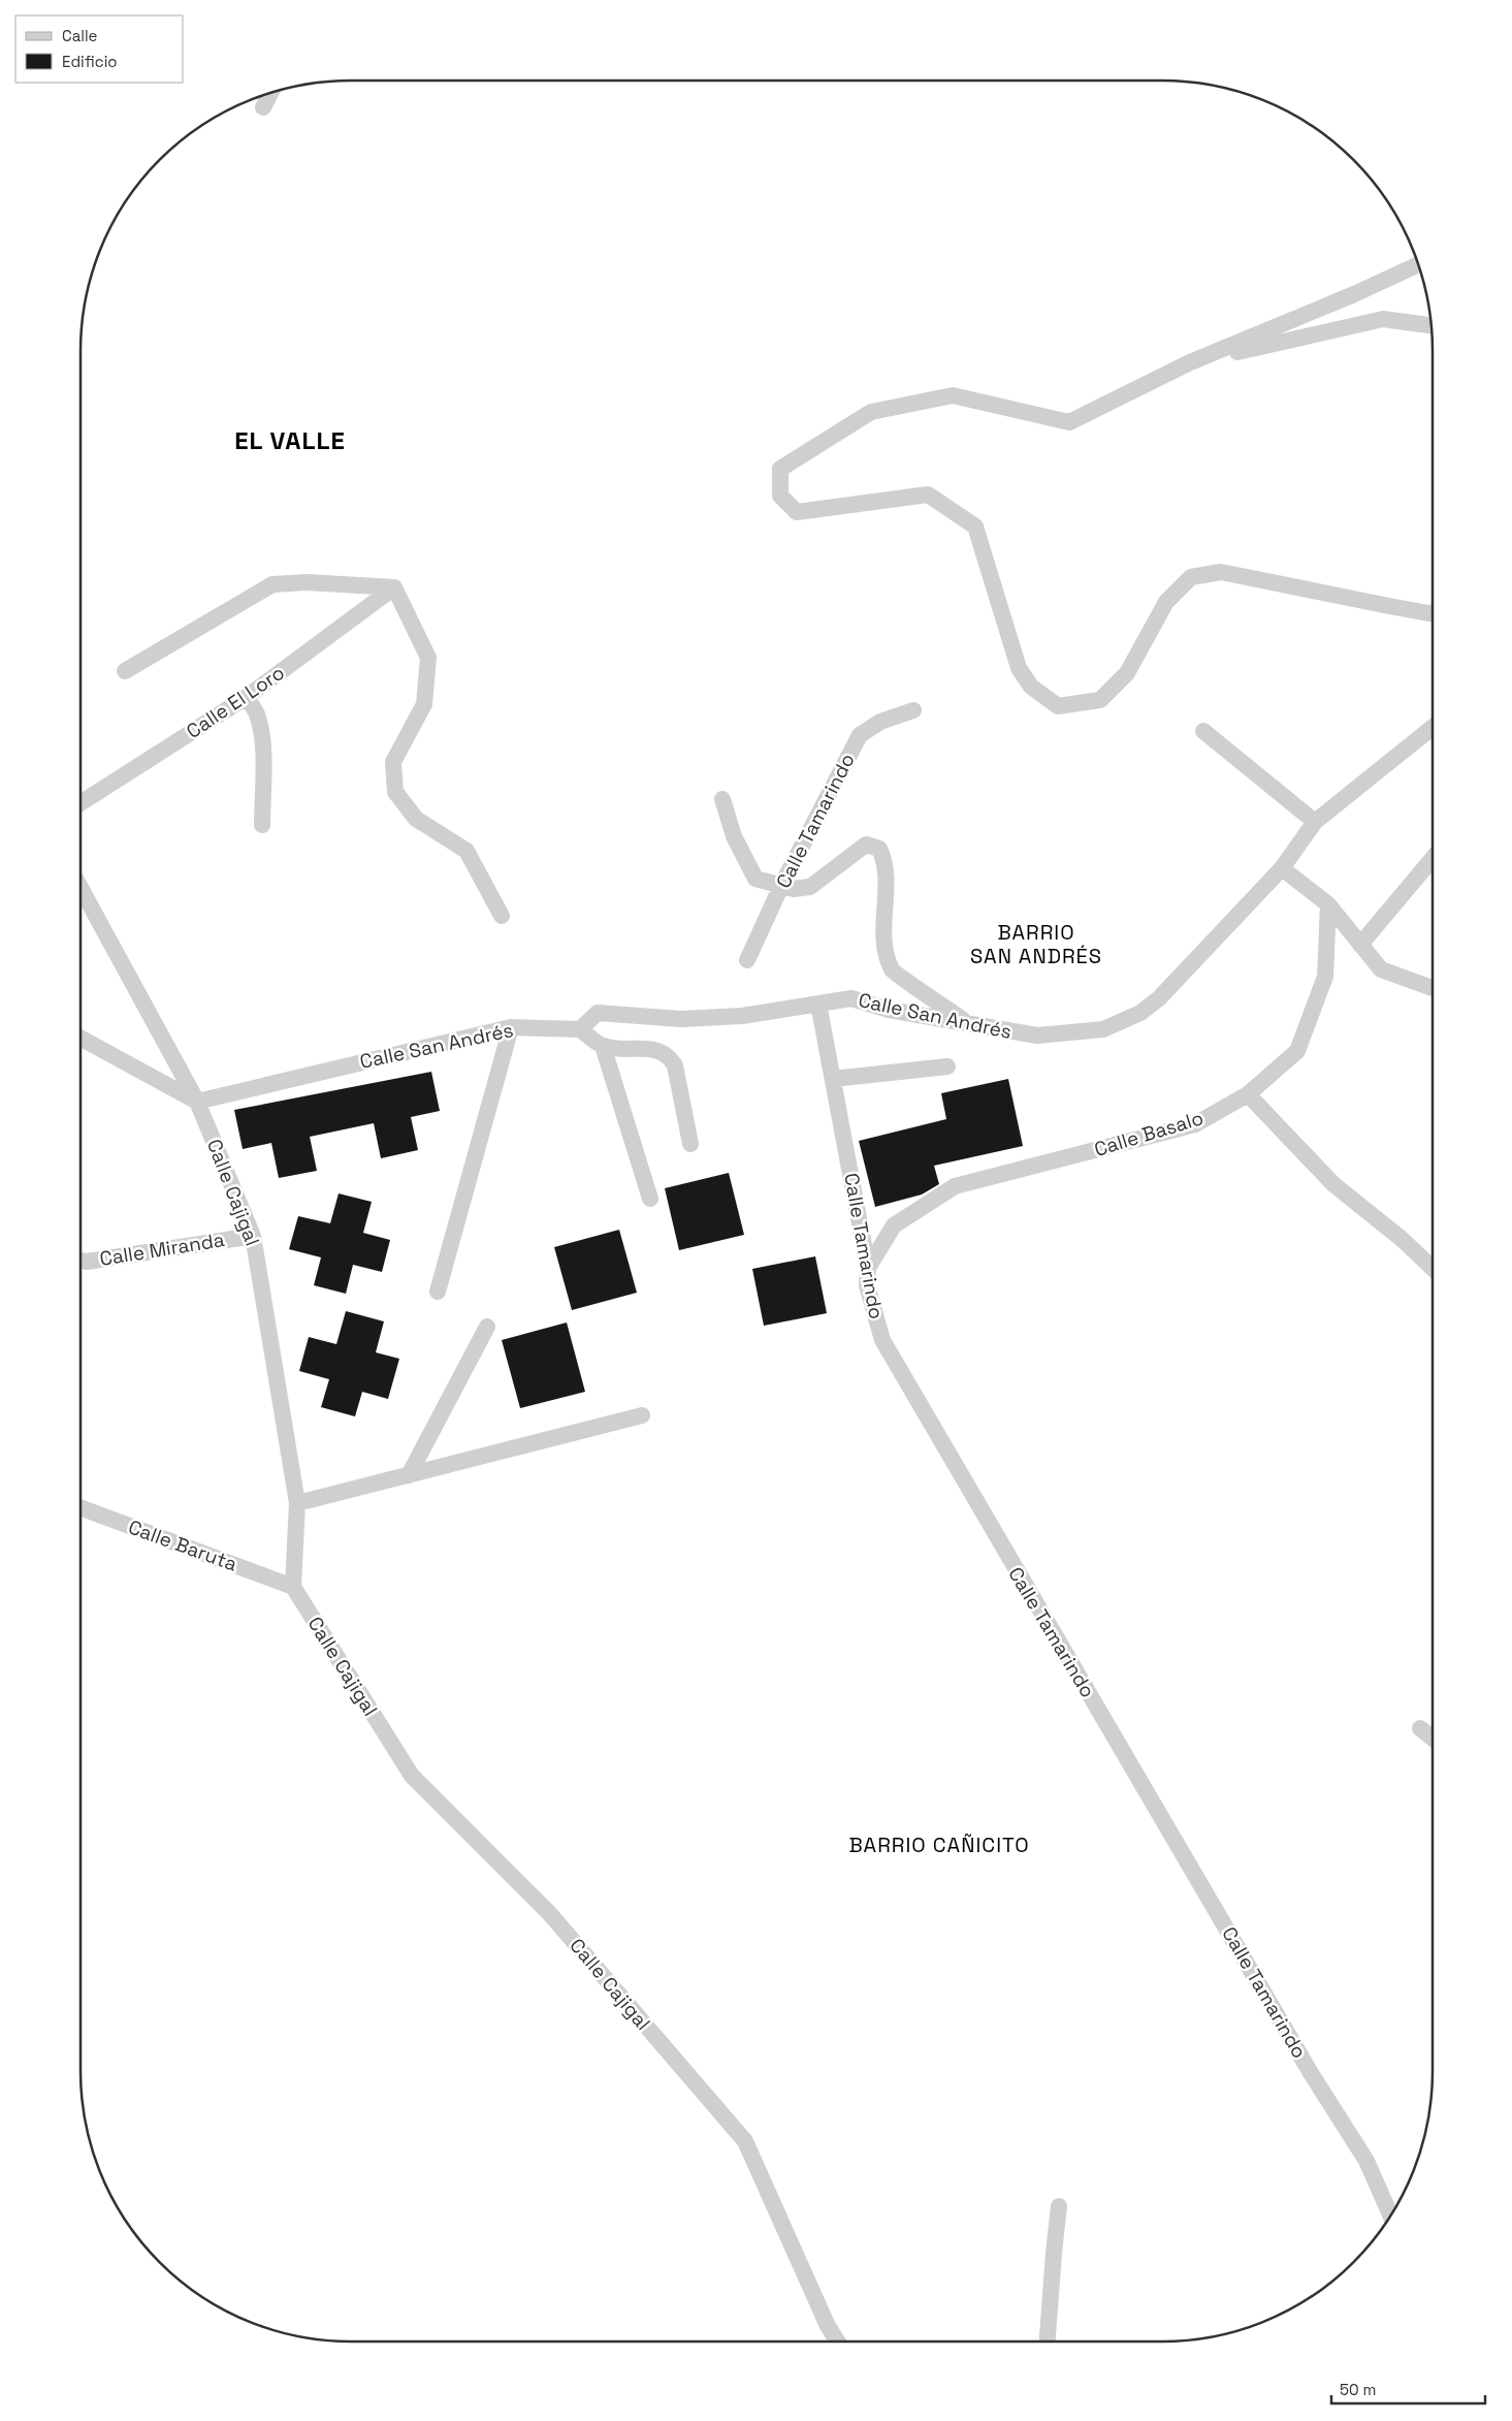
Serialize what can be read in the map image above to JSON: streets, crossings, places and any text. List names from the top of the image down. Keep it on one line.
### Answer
{"streets":{"street":["Calle El Loro","Calle Tamarindo","Calle San Andrés","Calle Basalo","Calle Cajigal","Calle Miranda","Calle Baruta"]},"crossings":[["Calle Tamarindo","Calle San Andrés"],["Calle Tamarindo","Calle Basalo"],["Calle San Andrés","Calle Cajigal"],["Calle Cajigal","Calle Miranda"],["Calle Cajigal","Calle Baruta"]],"districts":["EL VALLE","BARRIO SAN ANDRÉS","BARRIO CAÑICITO"],"legend":["Calle","Edificio"],"scale_bar":"50 m"}
